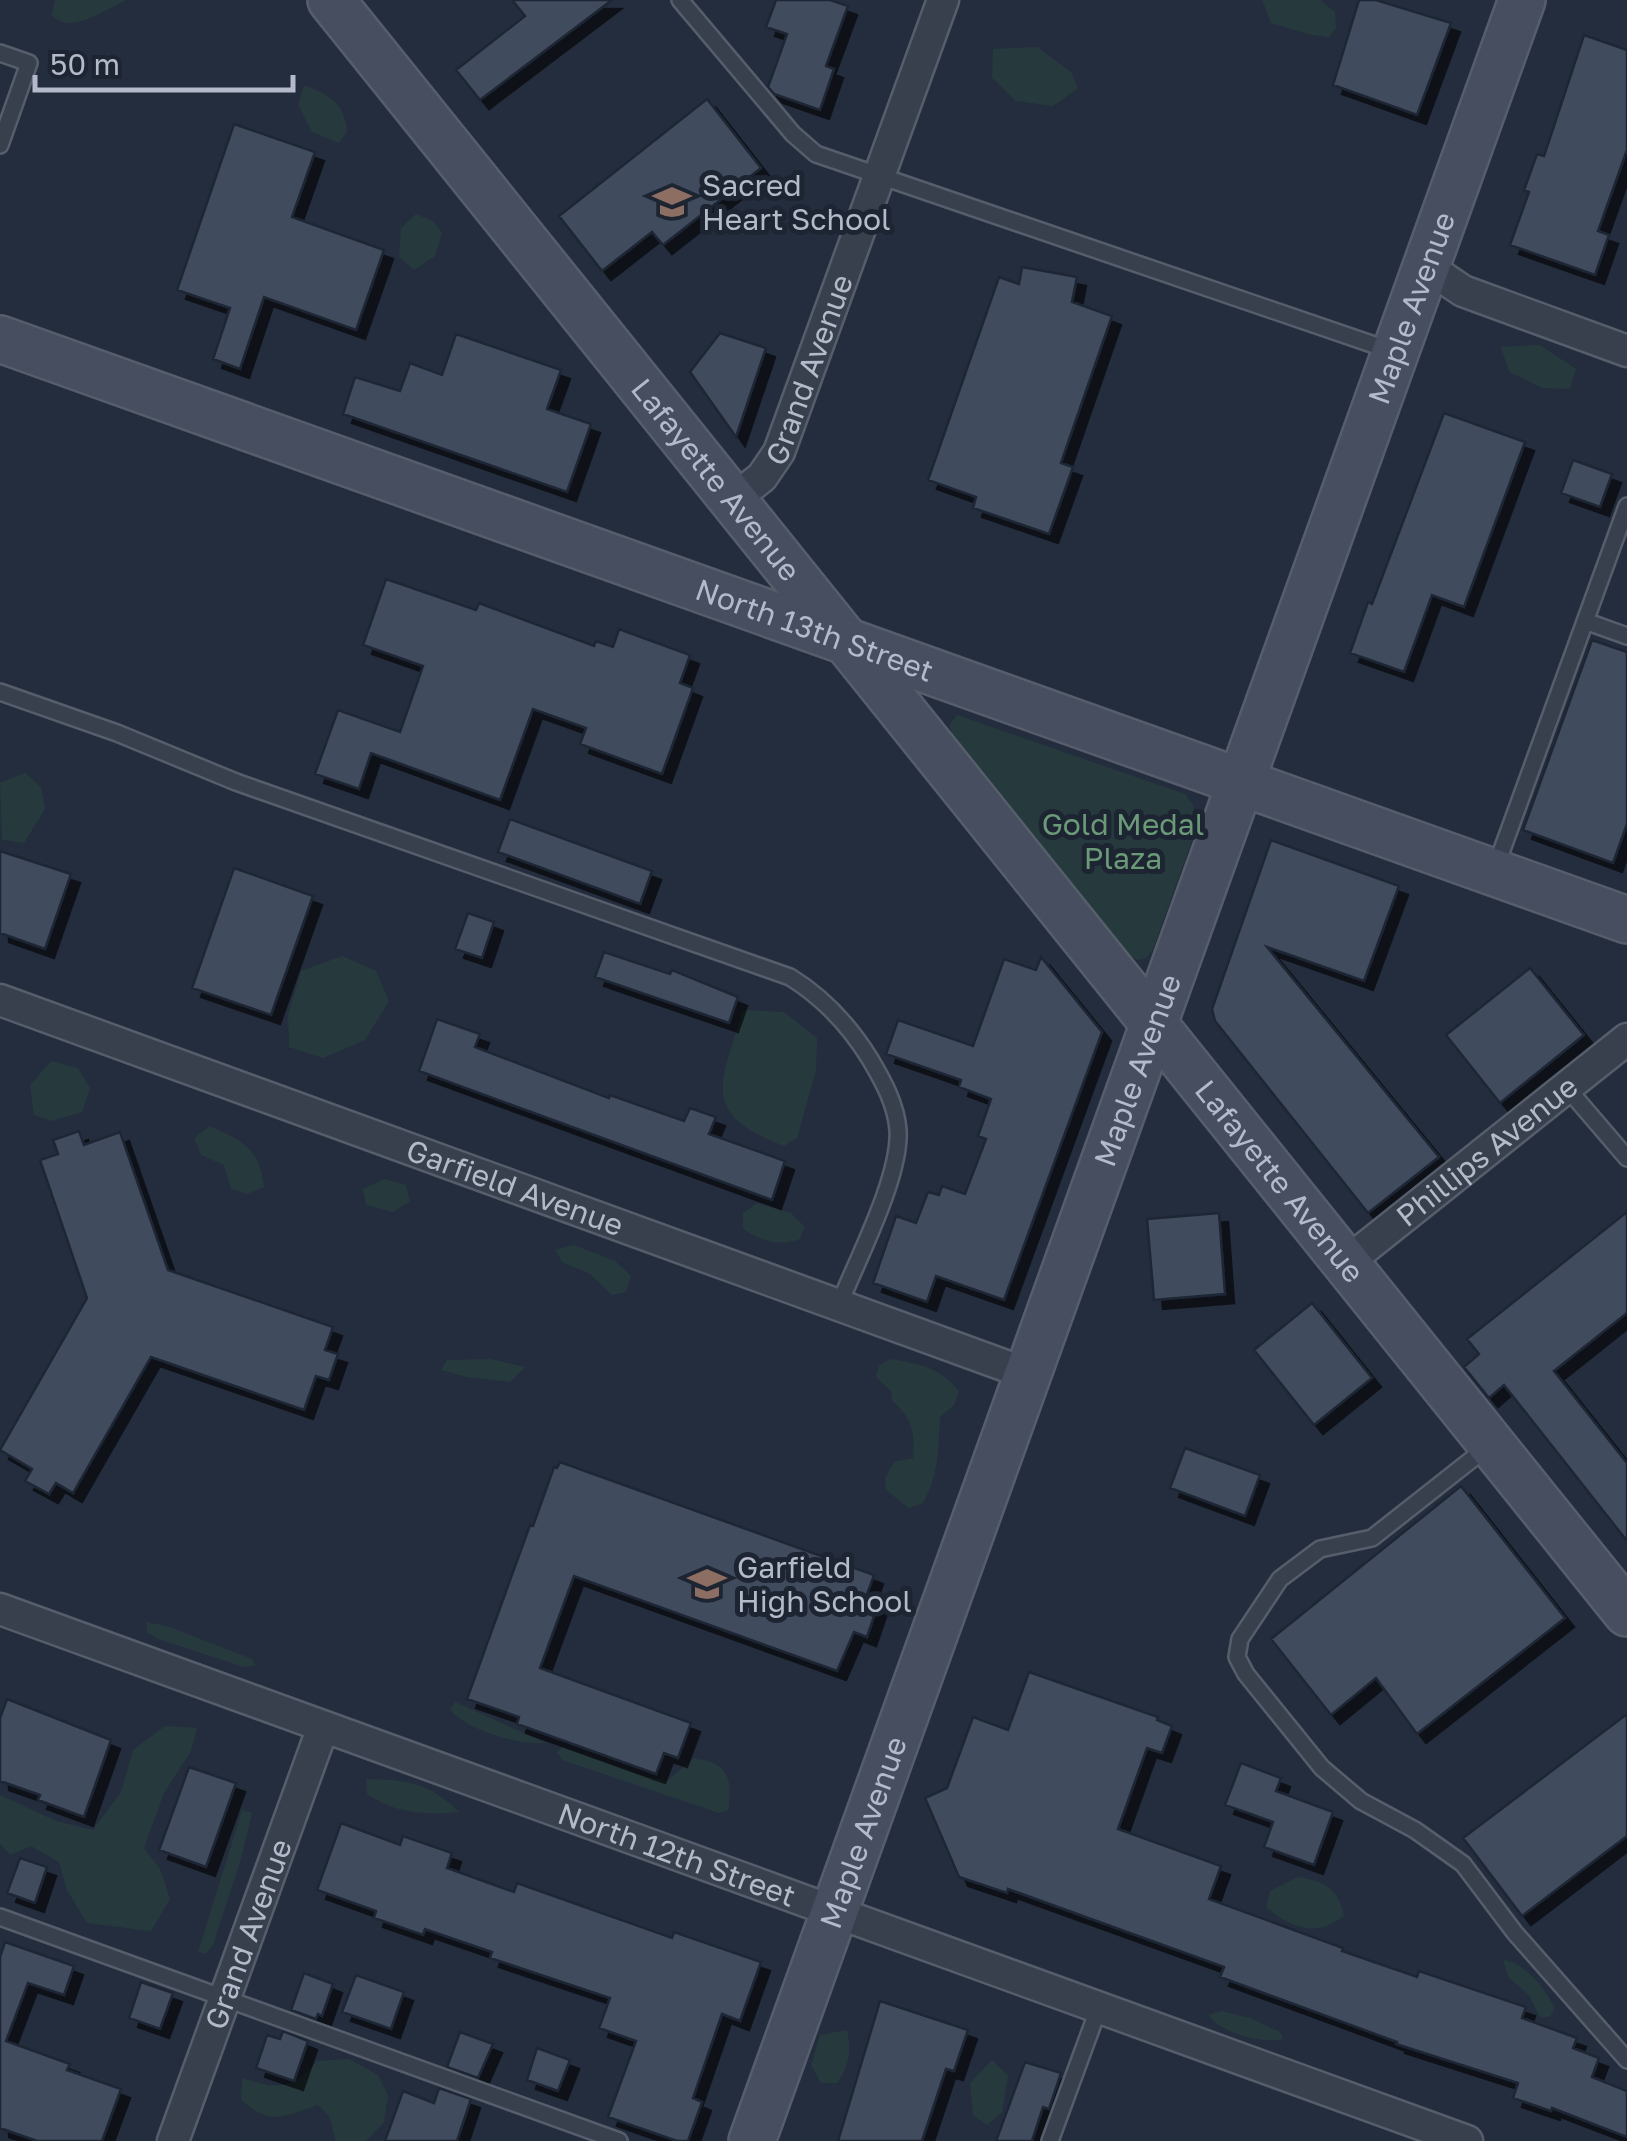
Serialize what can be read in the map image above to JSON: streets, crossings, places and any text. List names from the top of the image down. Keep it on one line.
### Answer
{"streets":{"main road":["Maple Avenue","Lafayette Avenue","North 13th Street"],"street":["Grand Avenue","Phillips Avenue","Garfield Avenue","North 12th Street"]},"crossings":[["Maple Avenue","Lafayette Avenue"],["Maple Avenue","North 13th Street"],["Maple Avenue","Garfield Avenue"],["Maple Avenue","North 12th Street"],["Grand Avenue","Lafayette Avenue"],["Grand Avenue","North 12th Street"],["Lafayette Avenue","North 13th Street"],["Lafayette Avenue","Phillips Avenue"]],"parks":["Gold Medal Plaza"],"places":{"school or university":["Sacred Heart School","Garfield High School"]},"scale_bar":"50 m"}
